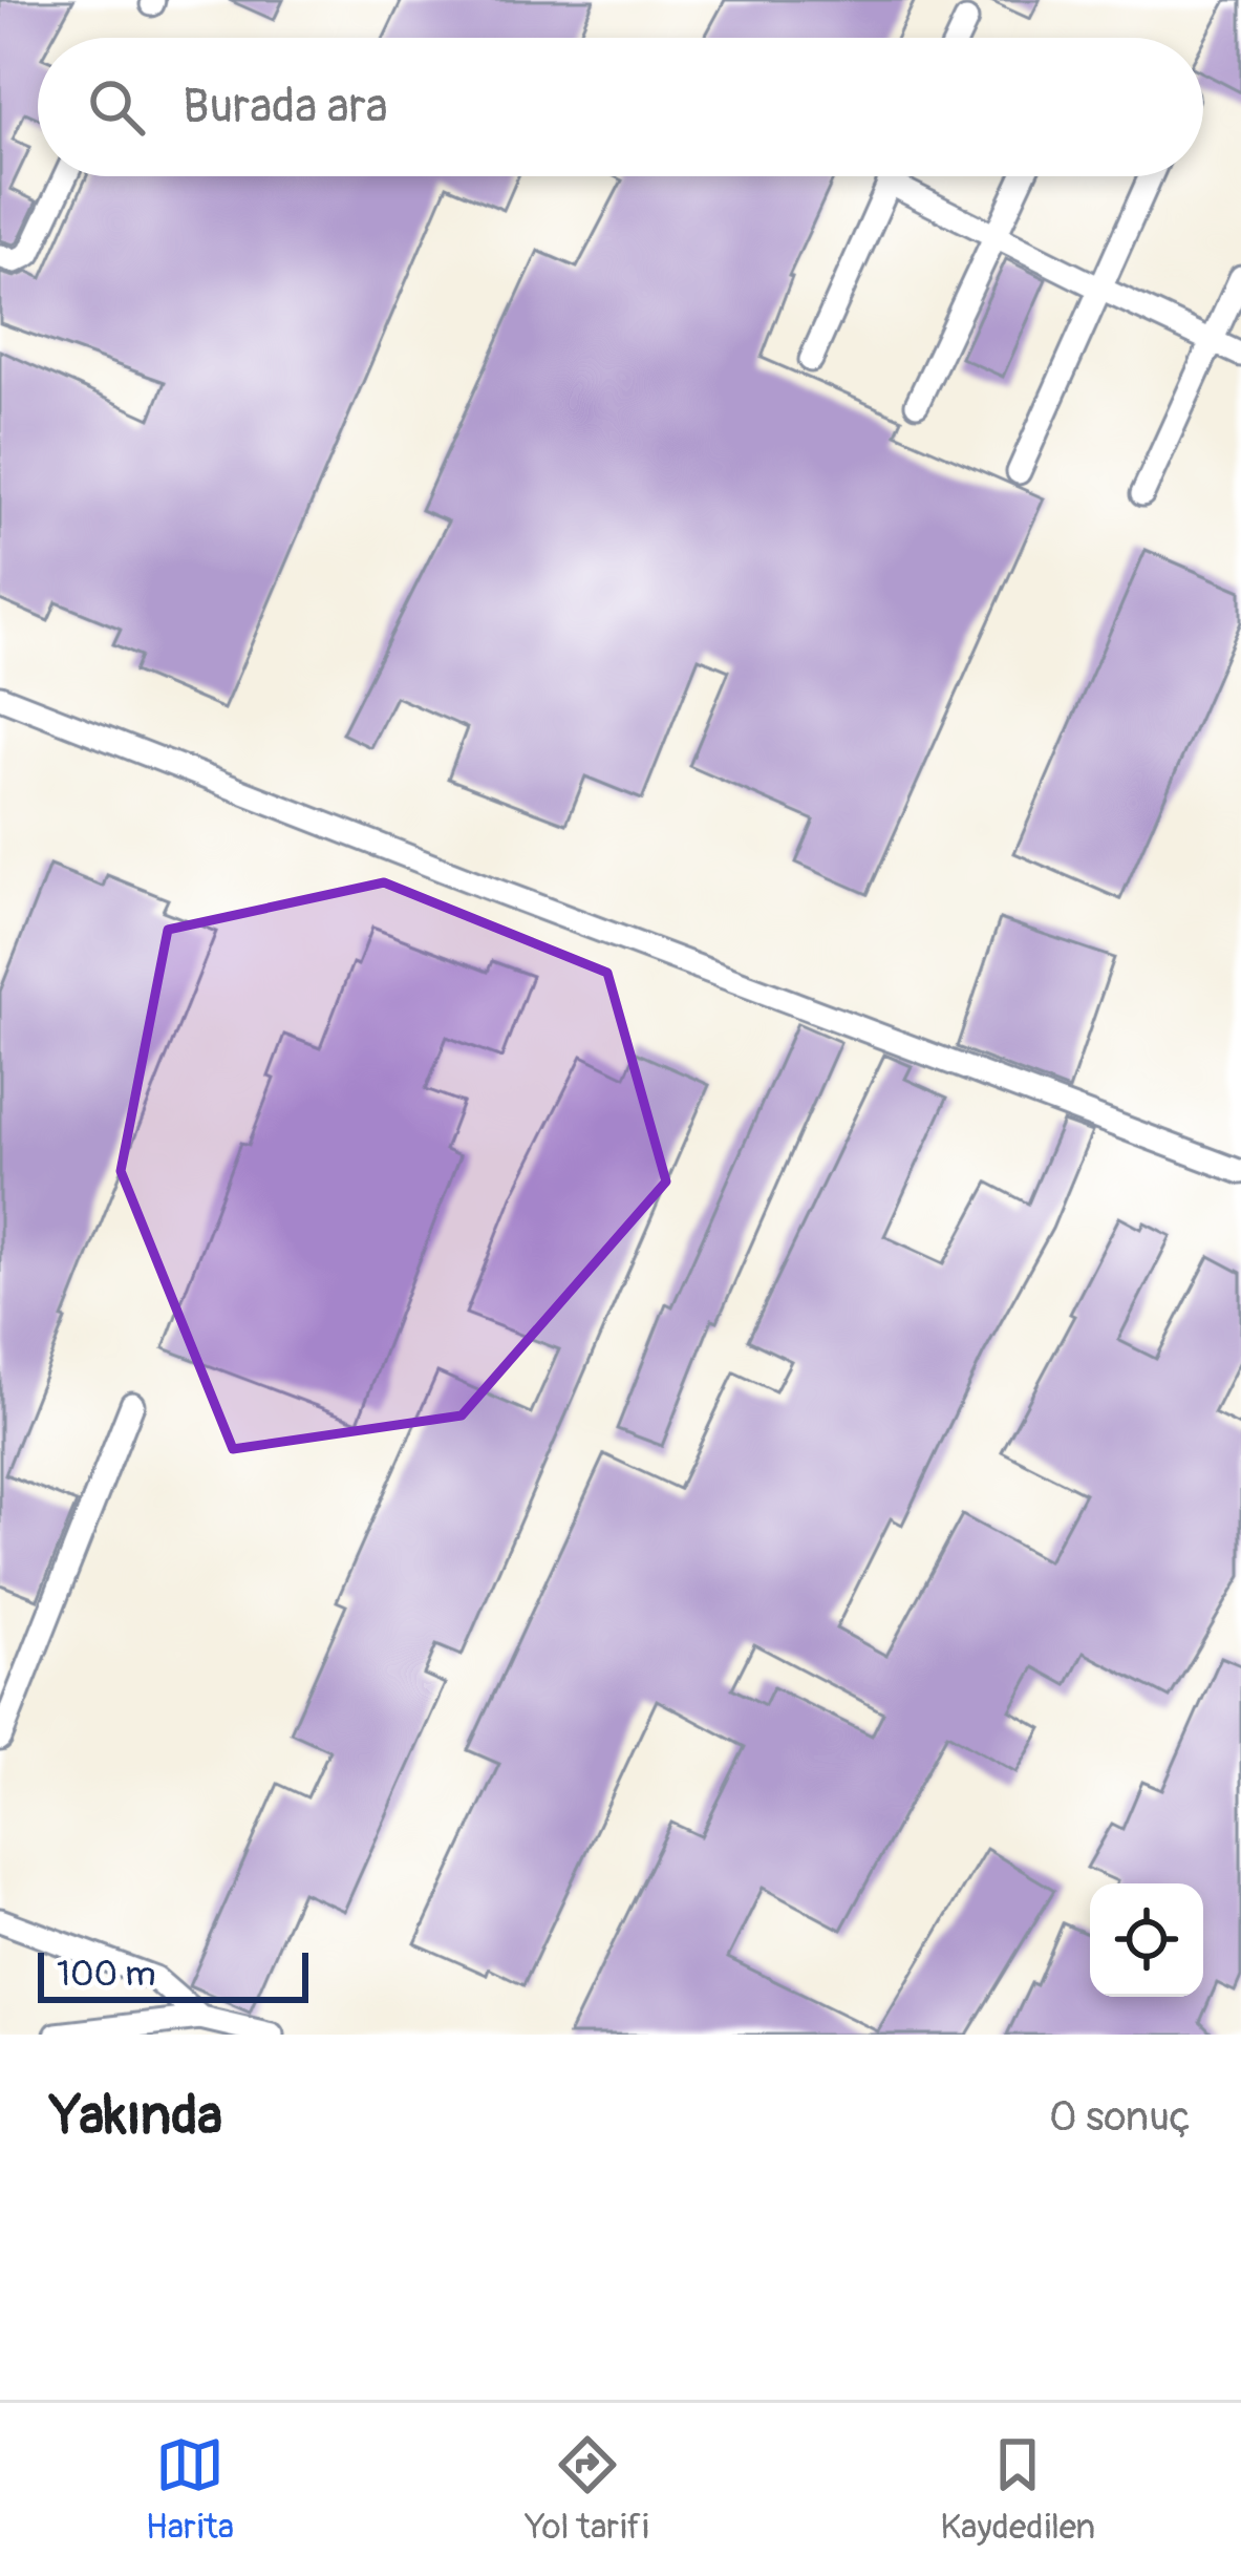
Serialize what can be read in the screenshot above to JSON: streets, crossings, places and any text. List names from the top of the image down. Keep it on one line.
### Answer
{"scale_bar":"100 m","page":{"search":"Burada ara","scale":"100 m","heading":["Yakında","0 sonuç"],"nav":["Harita","Yol tarifi","Kaydedilen"]}}
